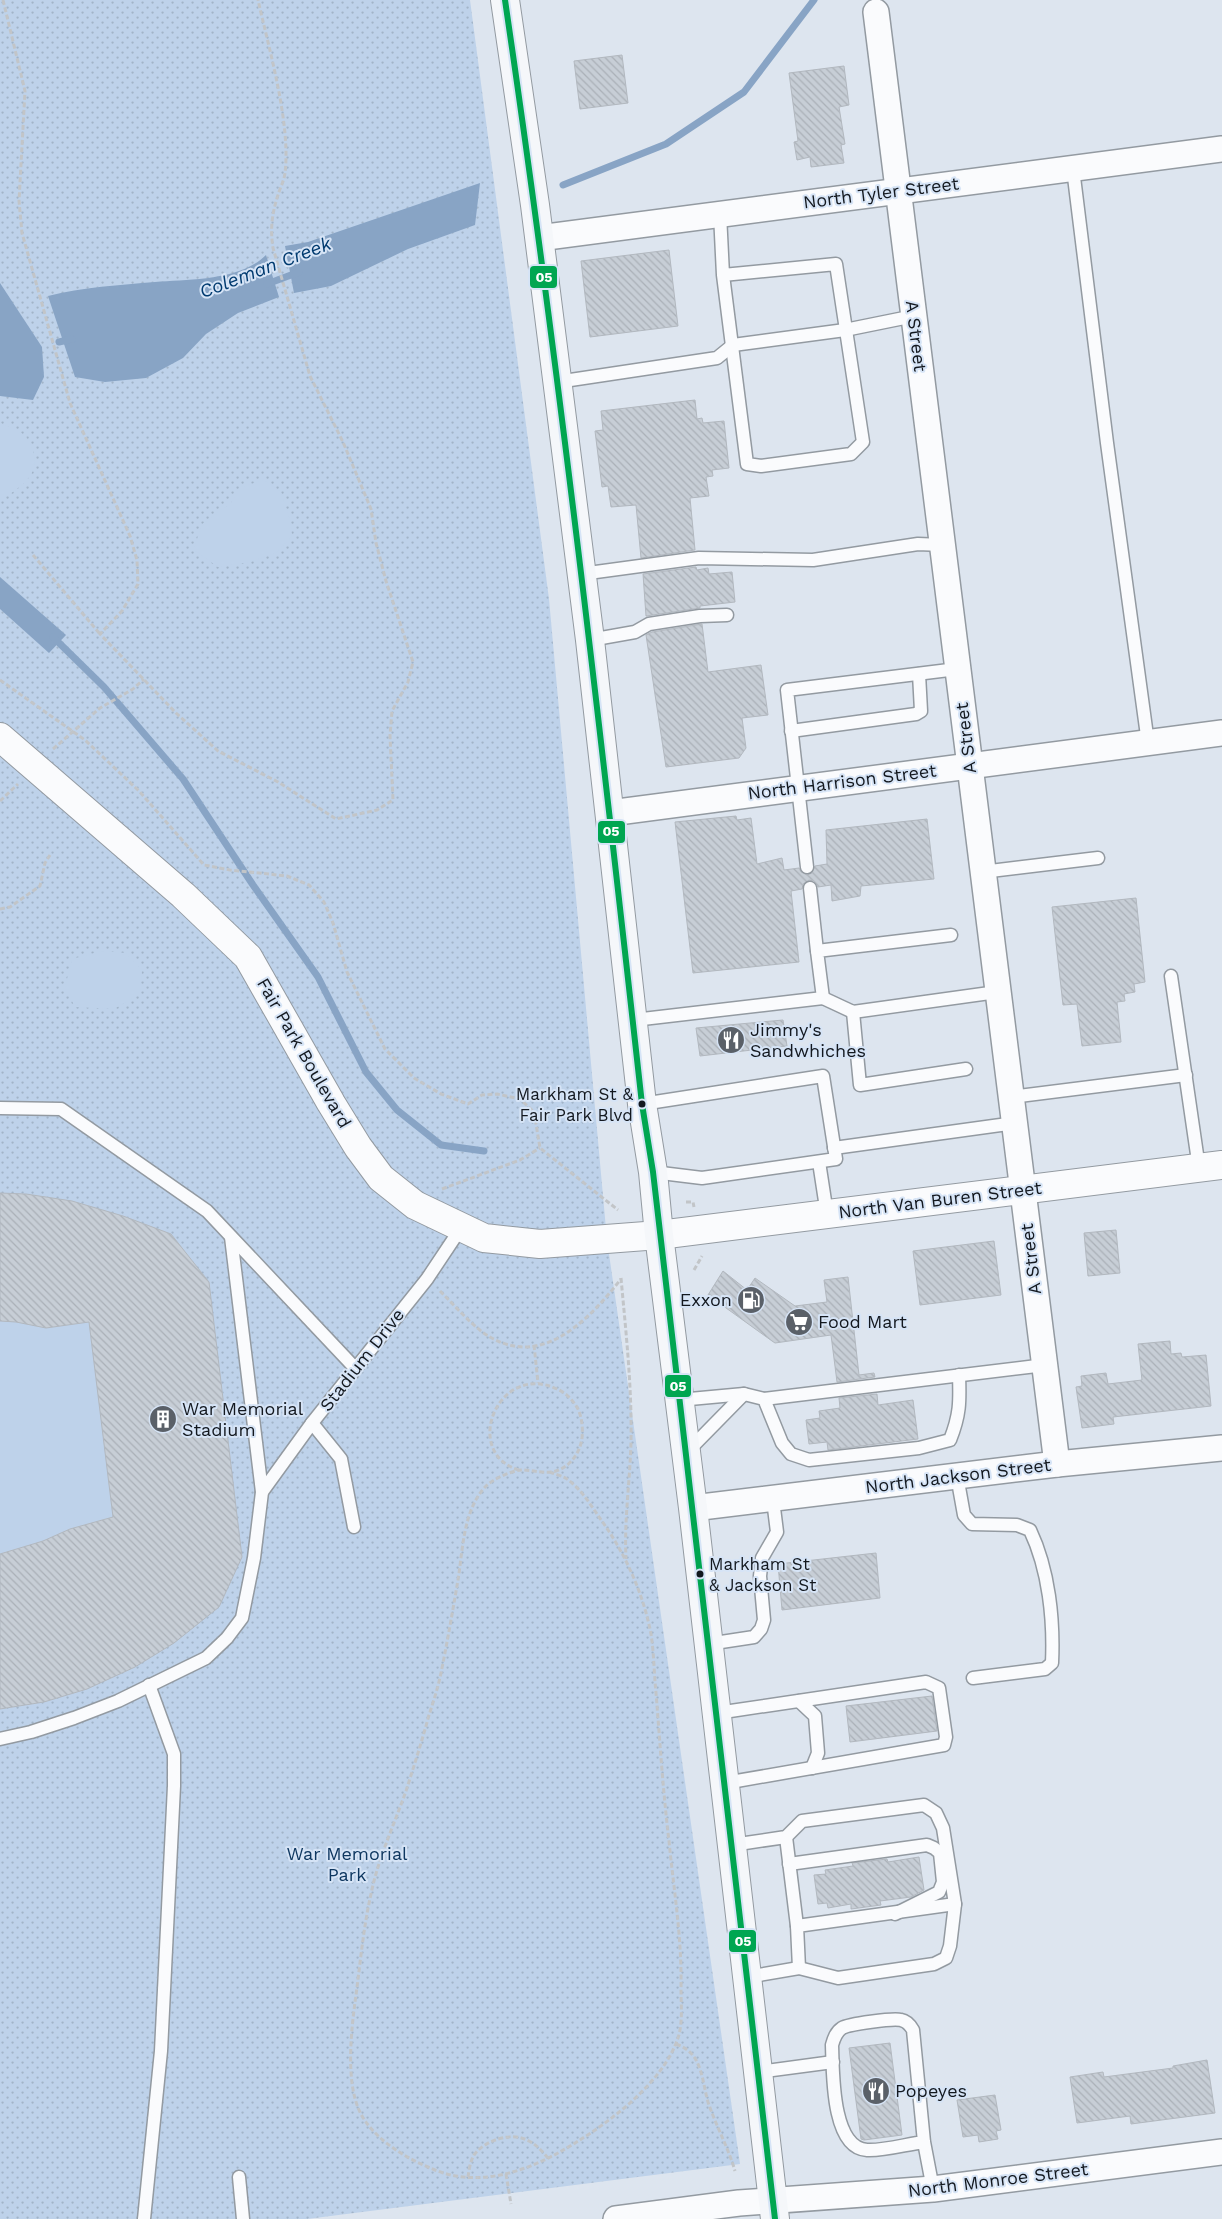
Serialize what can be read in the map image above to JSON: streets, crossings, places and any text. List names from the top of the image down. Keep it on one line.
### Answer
{"streets":{"street":["North Tyler Street","A Street","North Harrison Street","Fair Park Boulevard","North Van Buren Street","North Jackson Street","North Monroe Street"],"lane":["Stadium Drive"]},"crossings":[["North Tyler Street","A Street"],["A Street","North Harrison Street"],["A Street","North Van Buren Street"],["A Street","North Jackson Street"],["Fair Park Boulevard","North Van Buren Street"],["Fair Park Boulevard","Stadium Drive"]],"water":["Coleman Creek"],"parks":["War Memorial Park"],"places":{"restaurant":["Jimmy's Sandwhiches","Popeyes"],"other":["Markham St & Fair Park Blvd","Markham St & Jackson St"],"fuel station":["Exxon"],"supermarket":["Food Mart"],"building":["War Memorial Stadium"]},"lines":["transit line 05"]}
